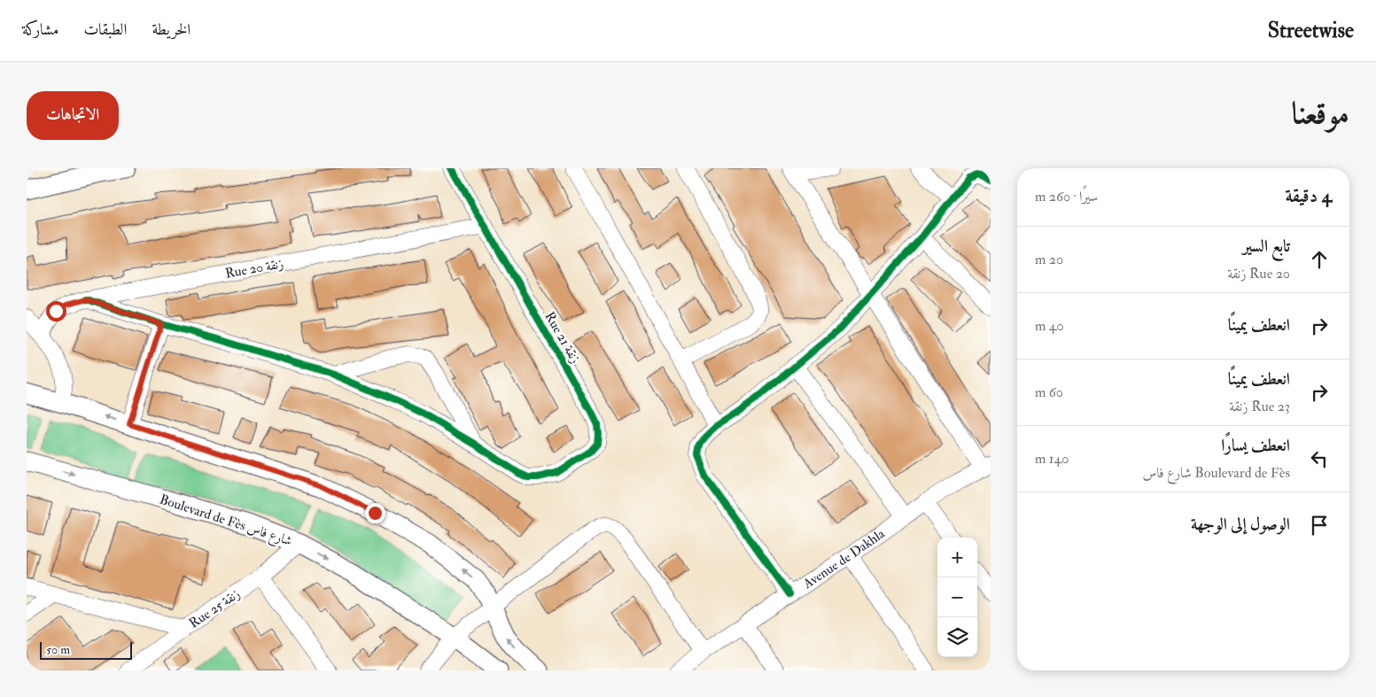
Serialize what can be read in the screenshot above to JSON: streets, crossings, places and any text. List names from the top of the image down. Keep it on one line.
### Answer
{"streets":{"main road":["Boulevard de Fès شارع فاس"],"street":["Rue 20 زنقة","Rue 21 زنقة","Avenue de Dakhla","Rue 25 زنقة"]},"crossings":[["Rue 20 زنقة","Rue 21 زنقة"],["Boulevard de Fès شارع فاس","Rue 25 زنقة"]],"scale_bar":"50 m","page":{"header":"Streetwise","nav":["الخريطة","الطبقات","مشاركة"],"title":"موقعنا","buttons":"الاتجاهات","heading":["4 دقيقة","سيرًا · 260 m"],"list":[["تابع السير","Rue 20 زنقة","20 m"],["انعطف يمينًا","40 m"],["انعطف يمينًا","Rue 23 زنقة","60 m"],["انعطف يسارًا","Boulevard de Fès شارع فاس","140 m"],"الوصول إلى الوجهة"],"map_buttons":["+","−"],"scale":"50 m"}}
